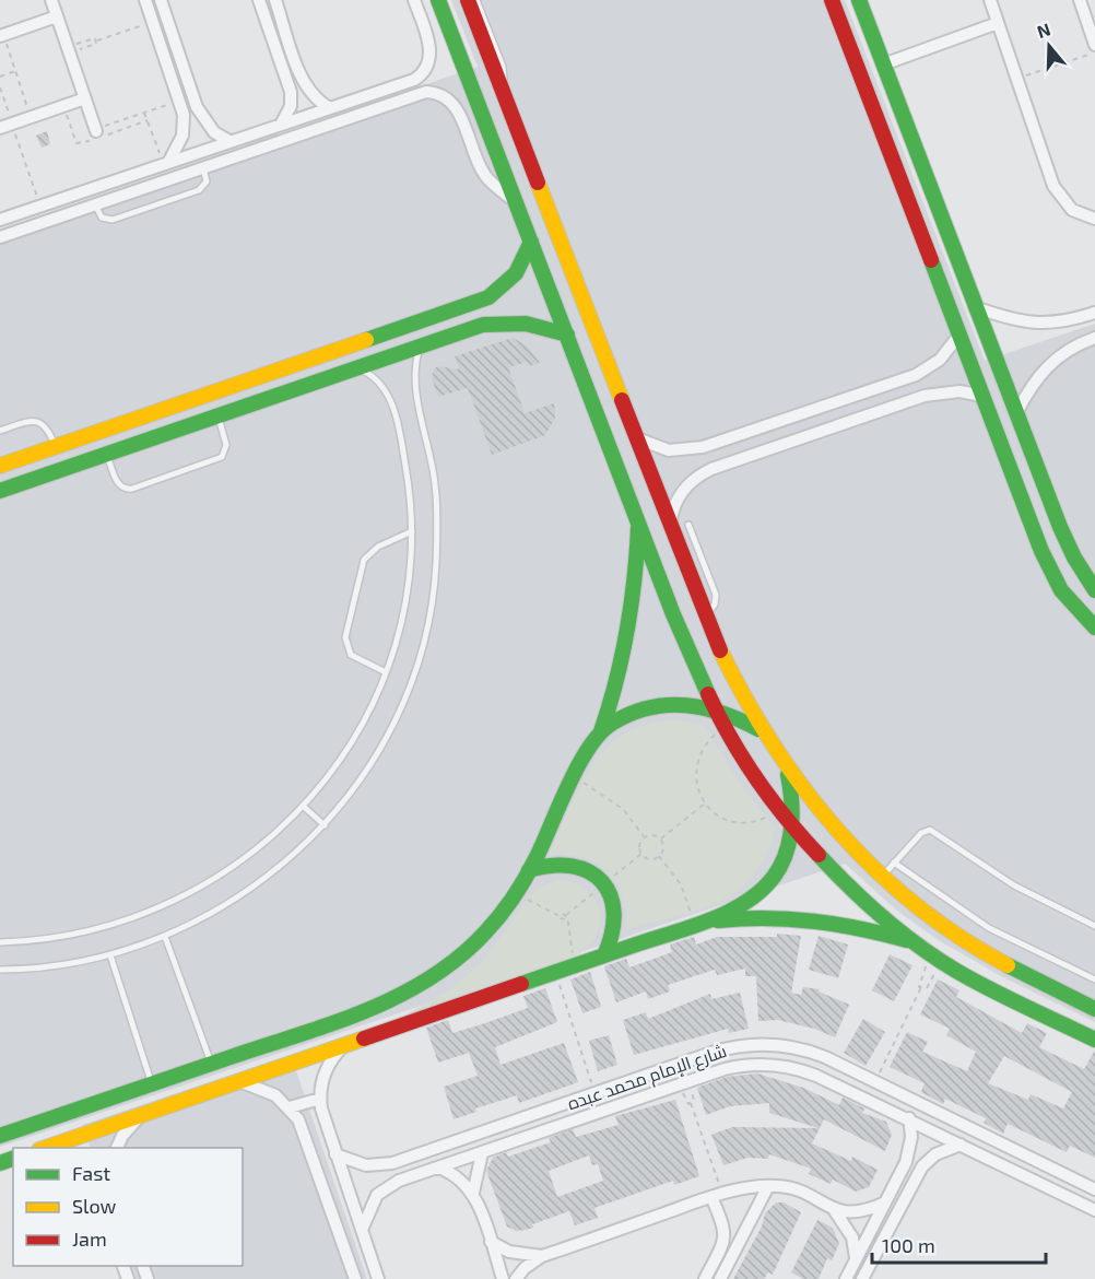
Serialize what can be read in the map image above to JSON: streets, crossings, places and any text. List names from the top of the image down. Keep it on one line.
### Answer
{"streets":{"street":["شارع الإمام محمد عبده"]},"legend":["Fast","Slow","Jam"],"scale_bar":"100 m","north":"top"}
